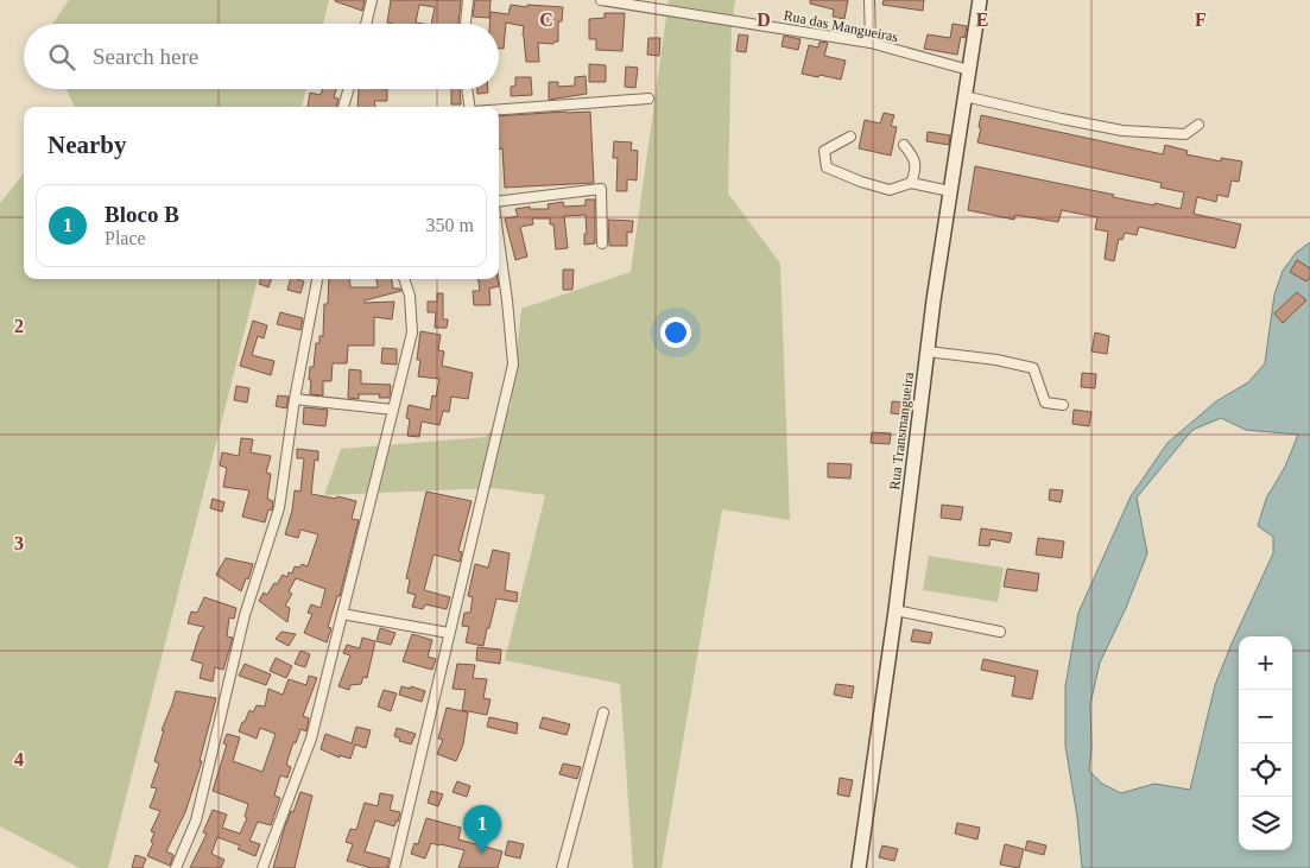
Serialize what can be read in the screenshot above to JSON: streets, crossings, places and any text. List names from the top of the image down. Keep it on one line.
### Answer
{"streets":{"street":["Rua das Mangueiras","Rua Transmangueira"]},"crossings":[["Rua das Mangueiras","Rua Transmangueira"]],"page":{"search":"Search here","heading":"Nearby","list":[{"mark":"1","name":"Bloco B","note":"Place","value":"350 m"}],"map_buttons":["+","−"],"pins":"1"},"grid":{"columns":["C","D","E","F"],"rows":["2","3","4"]}}
